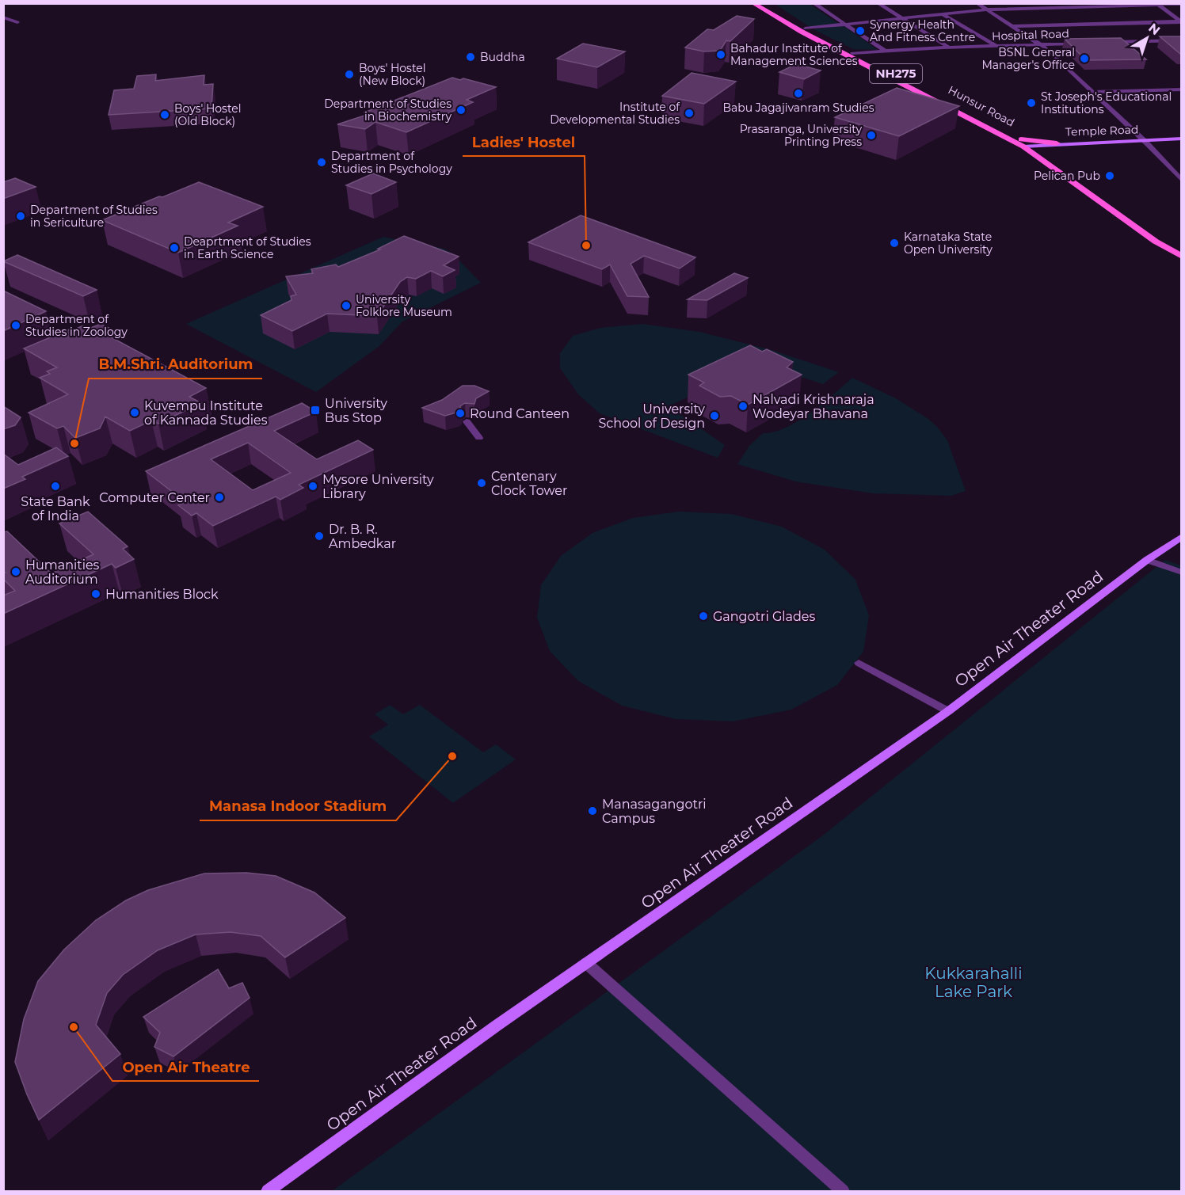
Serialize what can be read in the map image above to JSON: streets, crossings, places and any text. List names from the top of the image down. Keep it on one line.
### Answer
{"streets":{"main road":["NH275","Hunsur Road"],"street":["Hospital Road","Temple Road","Open Air Theater Road"]},"crossings":[["Hospital Road","Hunsur Road"],["Hunsur Road","Temple Road"]],"parks":["Kukkarahalli Lake Park"],"places":{"other":["Synergy Health And Fitness Centre","Bahadur Institute of Management Sciences","Buddha","BSNL General Manager's Office","Boys' Hostel (New Block)","Babu Jagajivanram Studies","St Joseph's Educational Institutions","Department of Studies in Biochemistry","Institute of Developmental Studies","Boys' Hostel (Old Block)","Prasaranga, University Printing Press","Department of Studies in Psychology","Pelican Pub","Department of Studies in Sericulture","Karnataka State Open University","Ladies' Hostel","Deaprtment of Studies in Earth Science","University Folklore Museum","Department of Studies in Zoology","Nalvadi Krishnaraja Wodeyar Bhavana","Kuvempu Institute of Kannada Studies","Round Canteen","University School of Design","B.M.Shri. Auditorium","Centenary Clock Tower","State Bank of India","Mysore University Library","Computer Center","Dr. B. R. Ambedkar","Humanities Auditorium","Humanities Block","Gangotri Glades","Manasa Indoor Stadium","Manasagangotri Campus","Open Air Theatre"],"transit":["University Bus Stop"]},"north":"top right"}
